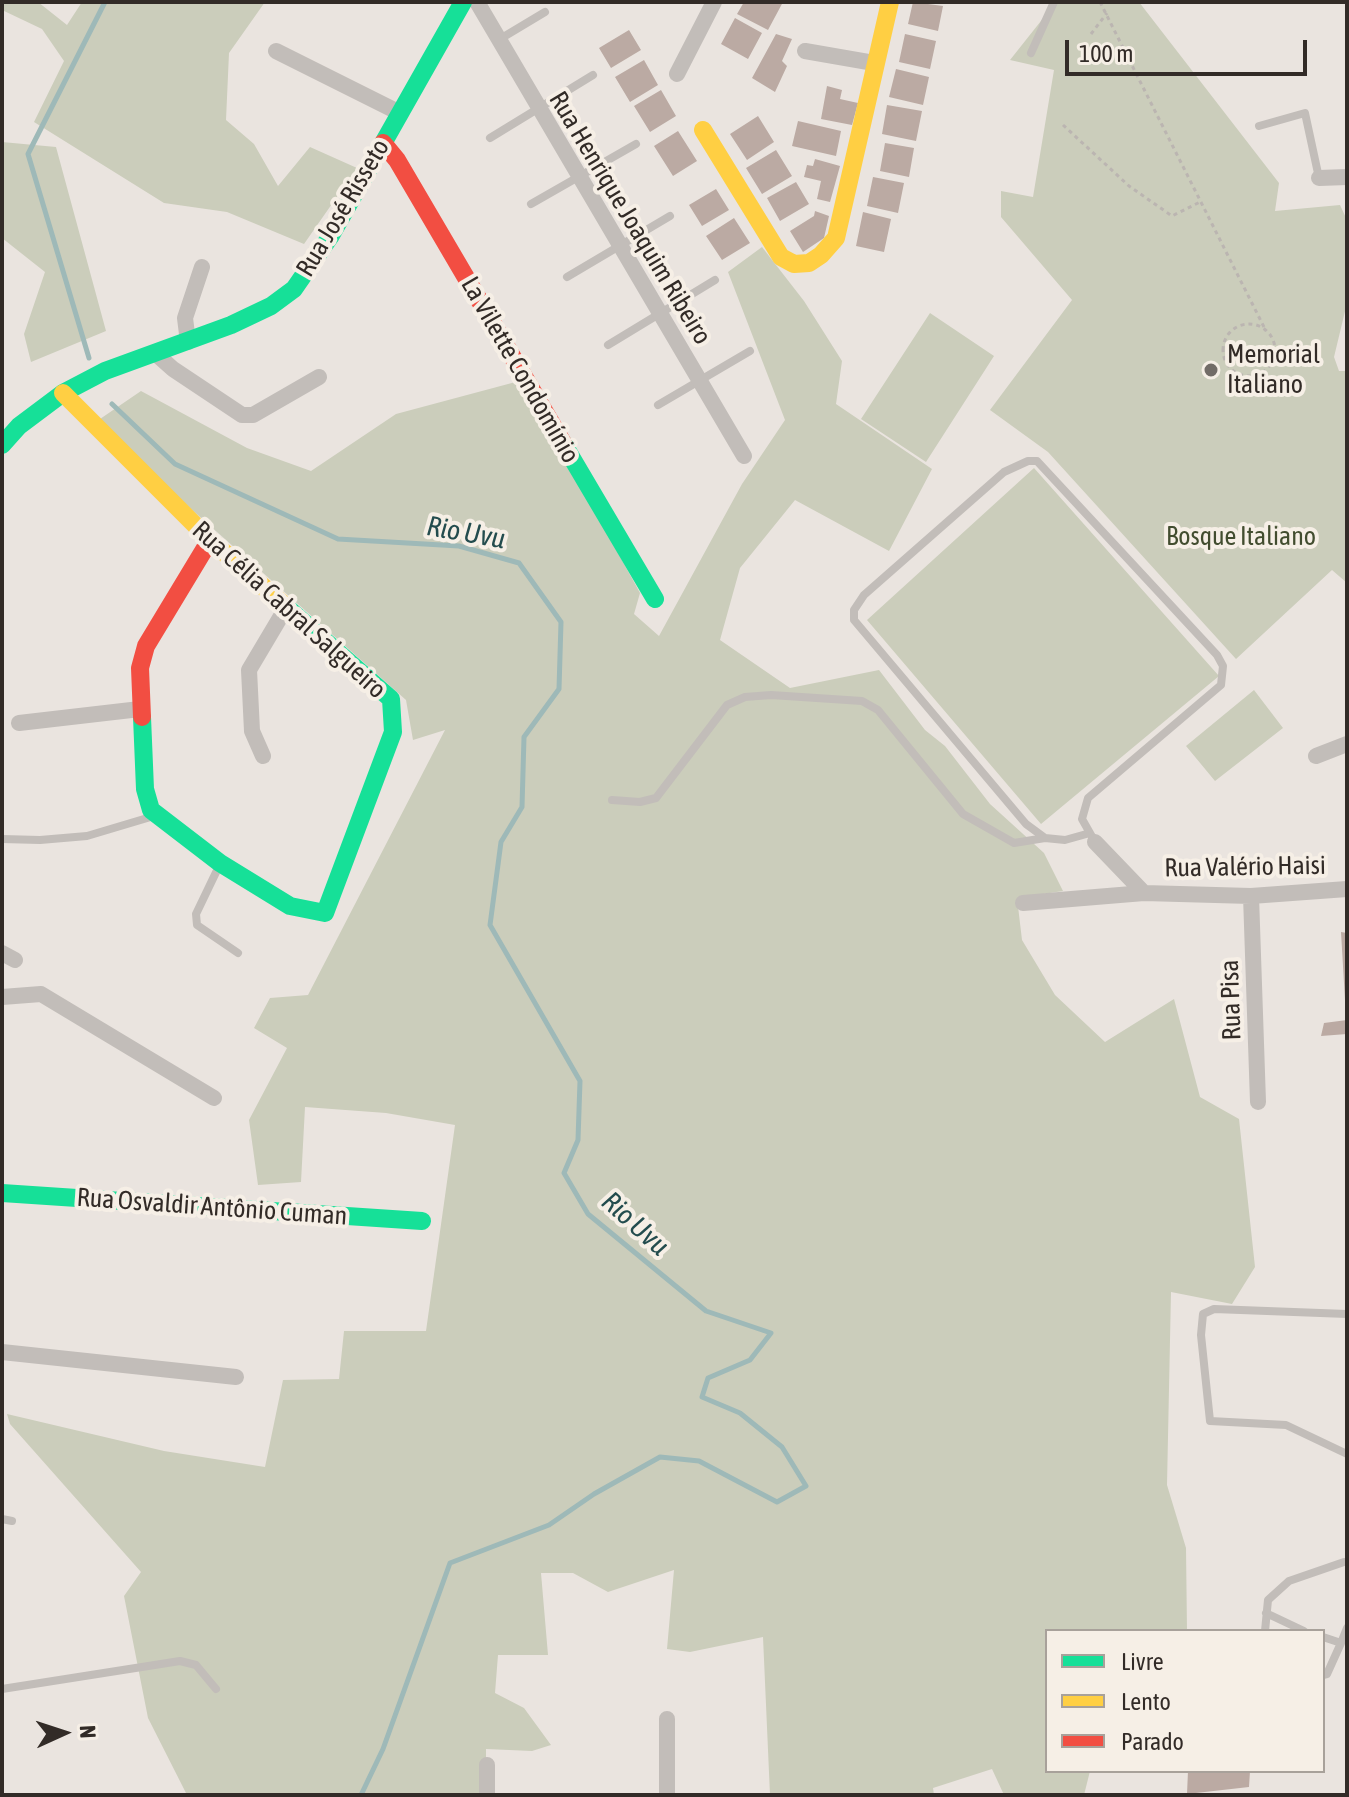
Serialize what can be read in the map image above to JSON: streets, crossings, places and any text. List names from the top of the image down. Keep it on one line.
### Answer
{"streets":{"street":["Rua José Risseto","Rua Henrique Joaquim Ribeiro","La Vilette Condomínio","Rua Célia Cabral Salgueiro","Rua Valério Haisi","Rua Pisa","Rua Osvaldir Antônio Cuman"]},"crossings":[["Rua José Risseto","La Vilette Condomínio"],["Rua José Risseto","Rua Célia Cabral Salgueiro"],["Rua Valério Haisi","Rua Pisa"]],"water":["Rio Uvu"],"parks":["Bosque Italiano"],"places":["Memorial Italiano"],"legend":["Livre","Lento","Parado"],"scale_bar":"100 m","north":"right"}
